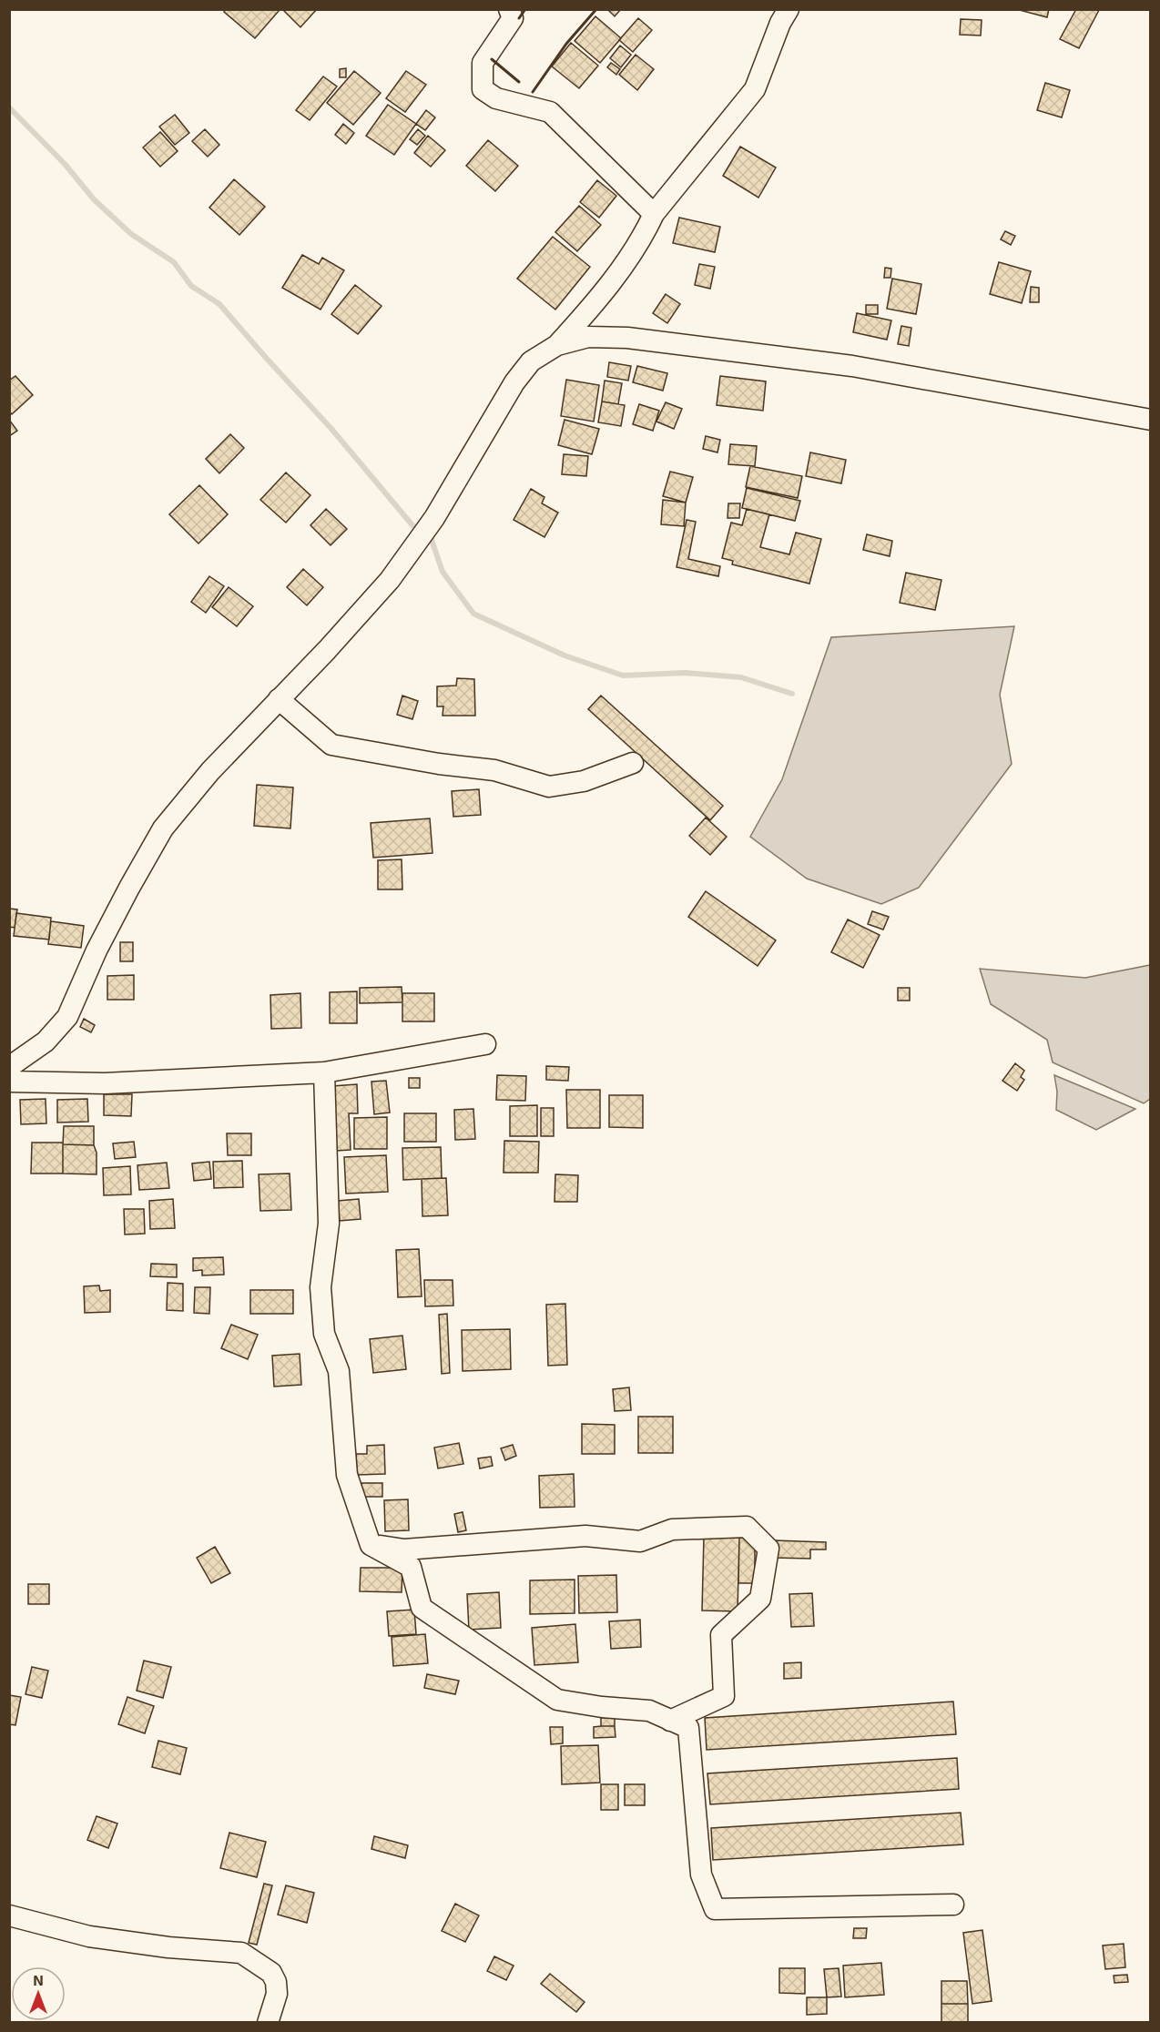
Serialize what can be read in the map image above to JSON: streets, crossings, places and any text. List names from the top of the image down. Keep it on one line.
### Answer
{"north":"top"}
